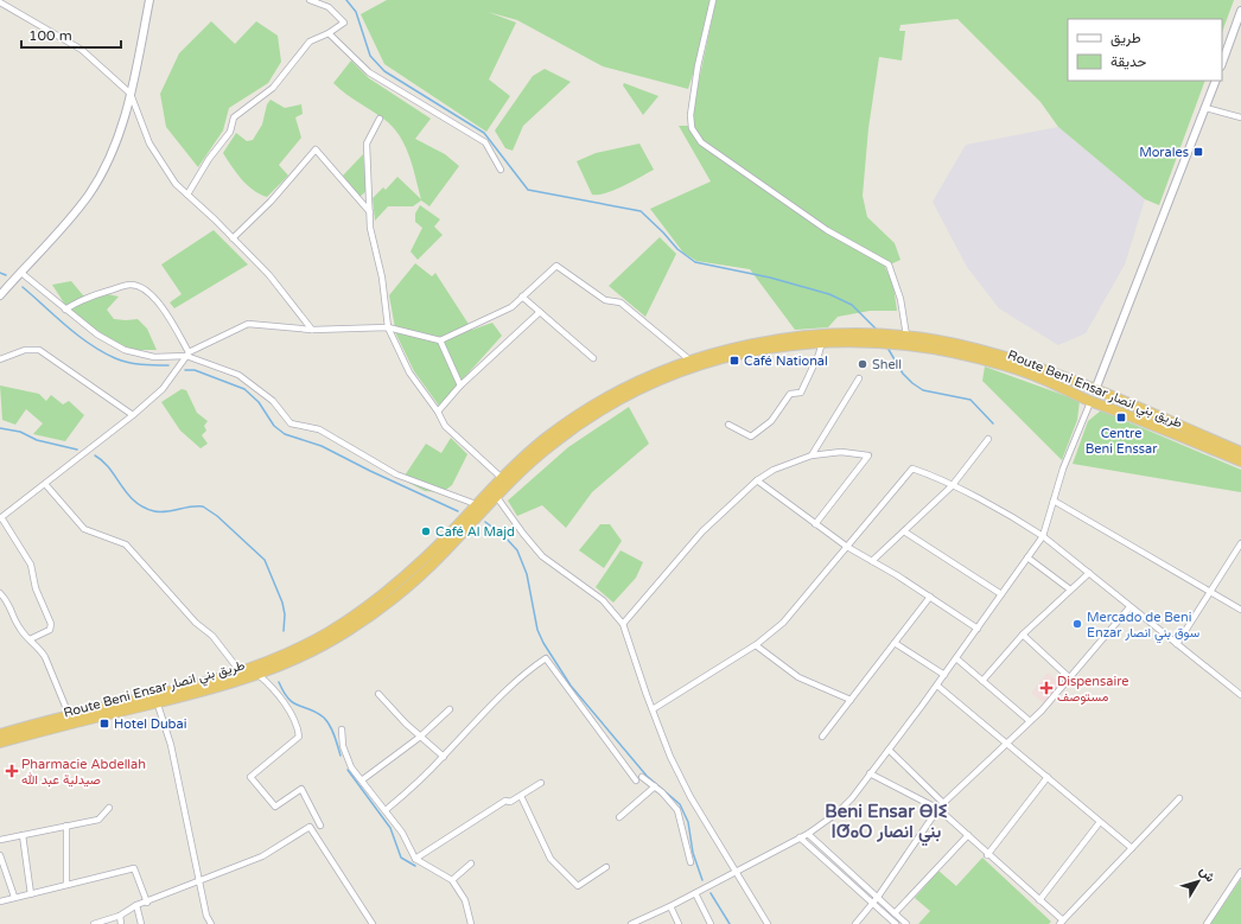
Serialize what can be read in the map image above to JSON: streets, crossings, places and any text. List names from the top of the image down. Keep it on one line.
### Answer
{"streets":{"highway":["Route Beni Ensar طريق بني انصار"]},"districts":["Beni Ensar ⴱⵏⵉ ⵏⵚⴰⵔ بني انصار"],"places":{"transit":["Morales","Café National","Centre Beni Enssar","Hotel Dubai"],"other":["Shell","Café Al Majd","Mercado de Beni Enzar سوق بني انصار"],"health":["Dispensaire مستوصف","Pharmacie Abdellah صيدلية عبد الله"]},"legend":["طريق","حديقة"],"scale_bar":"100 m","north":"top right"}
